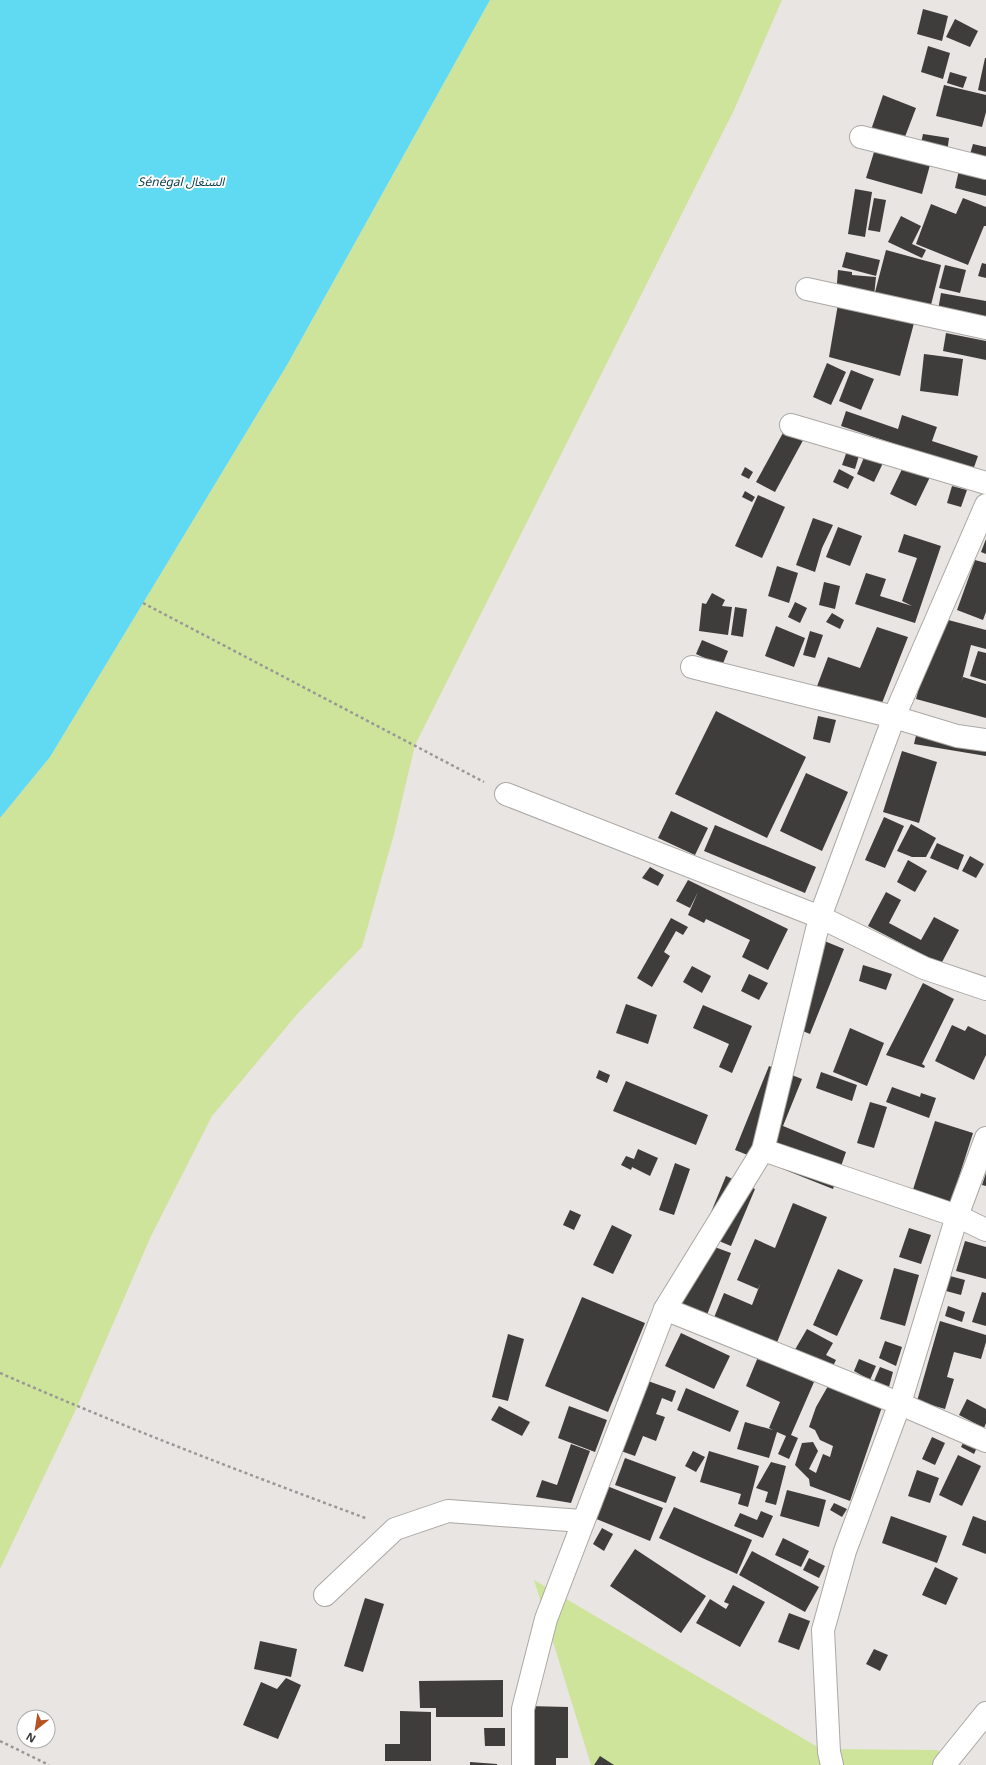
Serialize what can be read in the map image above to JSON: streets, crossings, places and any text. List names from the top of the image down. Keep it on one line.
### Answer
{"water":["Sénégal السنغال"],"north":"bottom left"}
